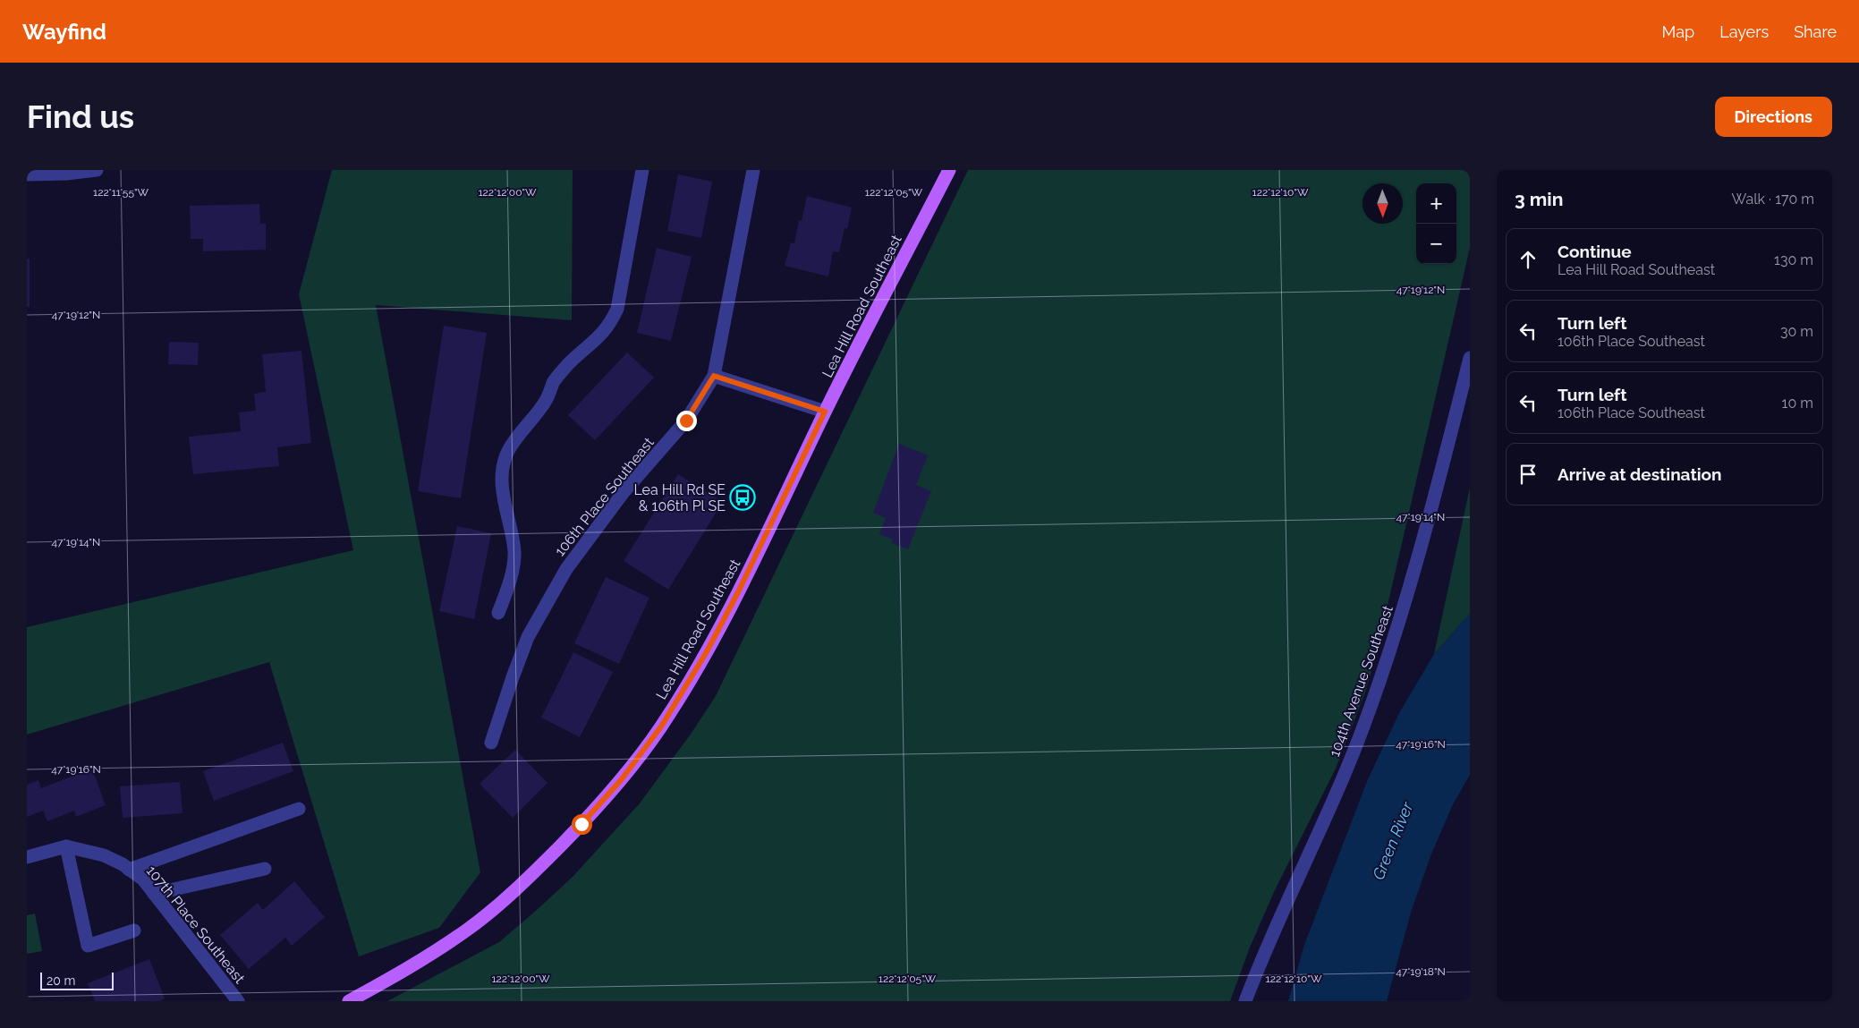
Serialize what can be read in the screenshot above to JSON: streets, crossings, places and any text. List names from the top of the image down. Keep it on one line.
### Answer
{"streets":{"main road":["Lea Hill Road Southeast"],"street":["106th Place Southeast","104th Avenue Southeast","107th Place Southeast"]},"water":["Green River"],"places":{"bus stop":["Lea Hill Rd SE & 106th Pl SE"]},"scale_bar":"20 m","north":"bottom","page":{"header":"Wayfind","nav":["Map","Layers","Share"],"buttons":"Directions","title":"Find us","heading":["3 min","Walk · 170 m"],"map_buttons":["+","−"],"list":[["Continue","Lea Hill Road Southeast","130 m"],["Turn left","106th Place Southeast","30 m"],["Turn left","106th Place Southeast","10 m"],"Arrive at destination"],"scale":"20 m"},"coordinates":["122°11'55\"W","122°12'00\"W","122°12'05\"W","122°12'10\"W","47°19'12\"N","47°19'14\"N","47°19'16\"N","47°19'18\"N"]}
